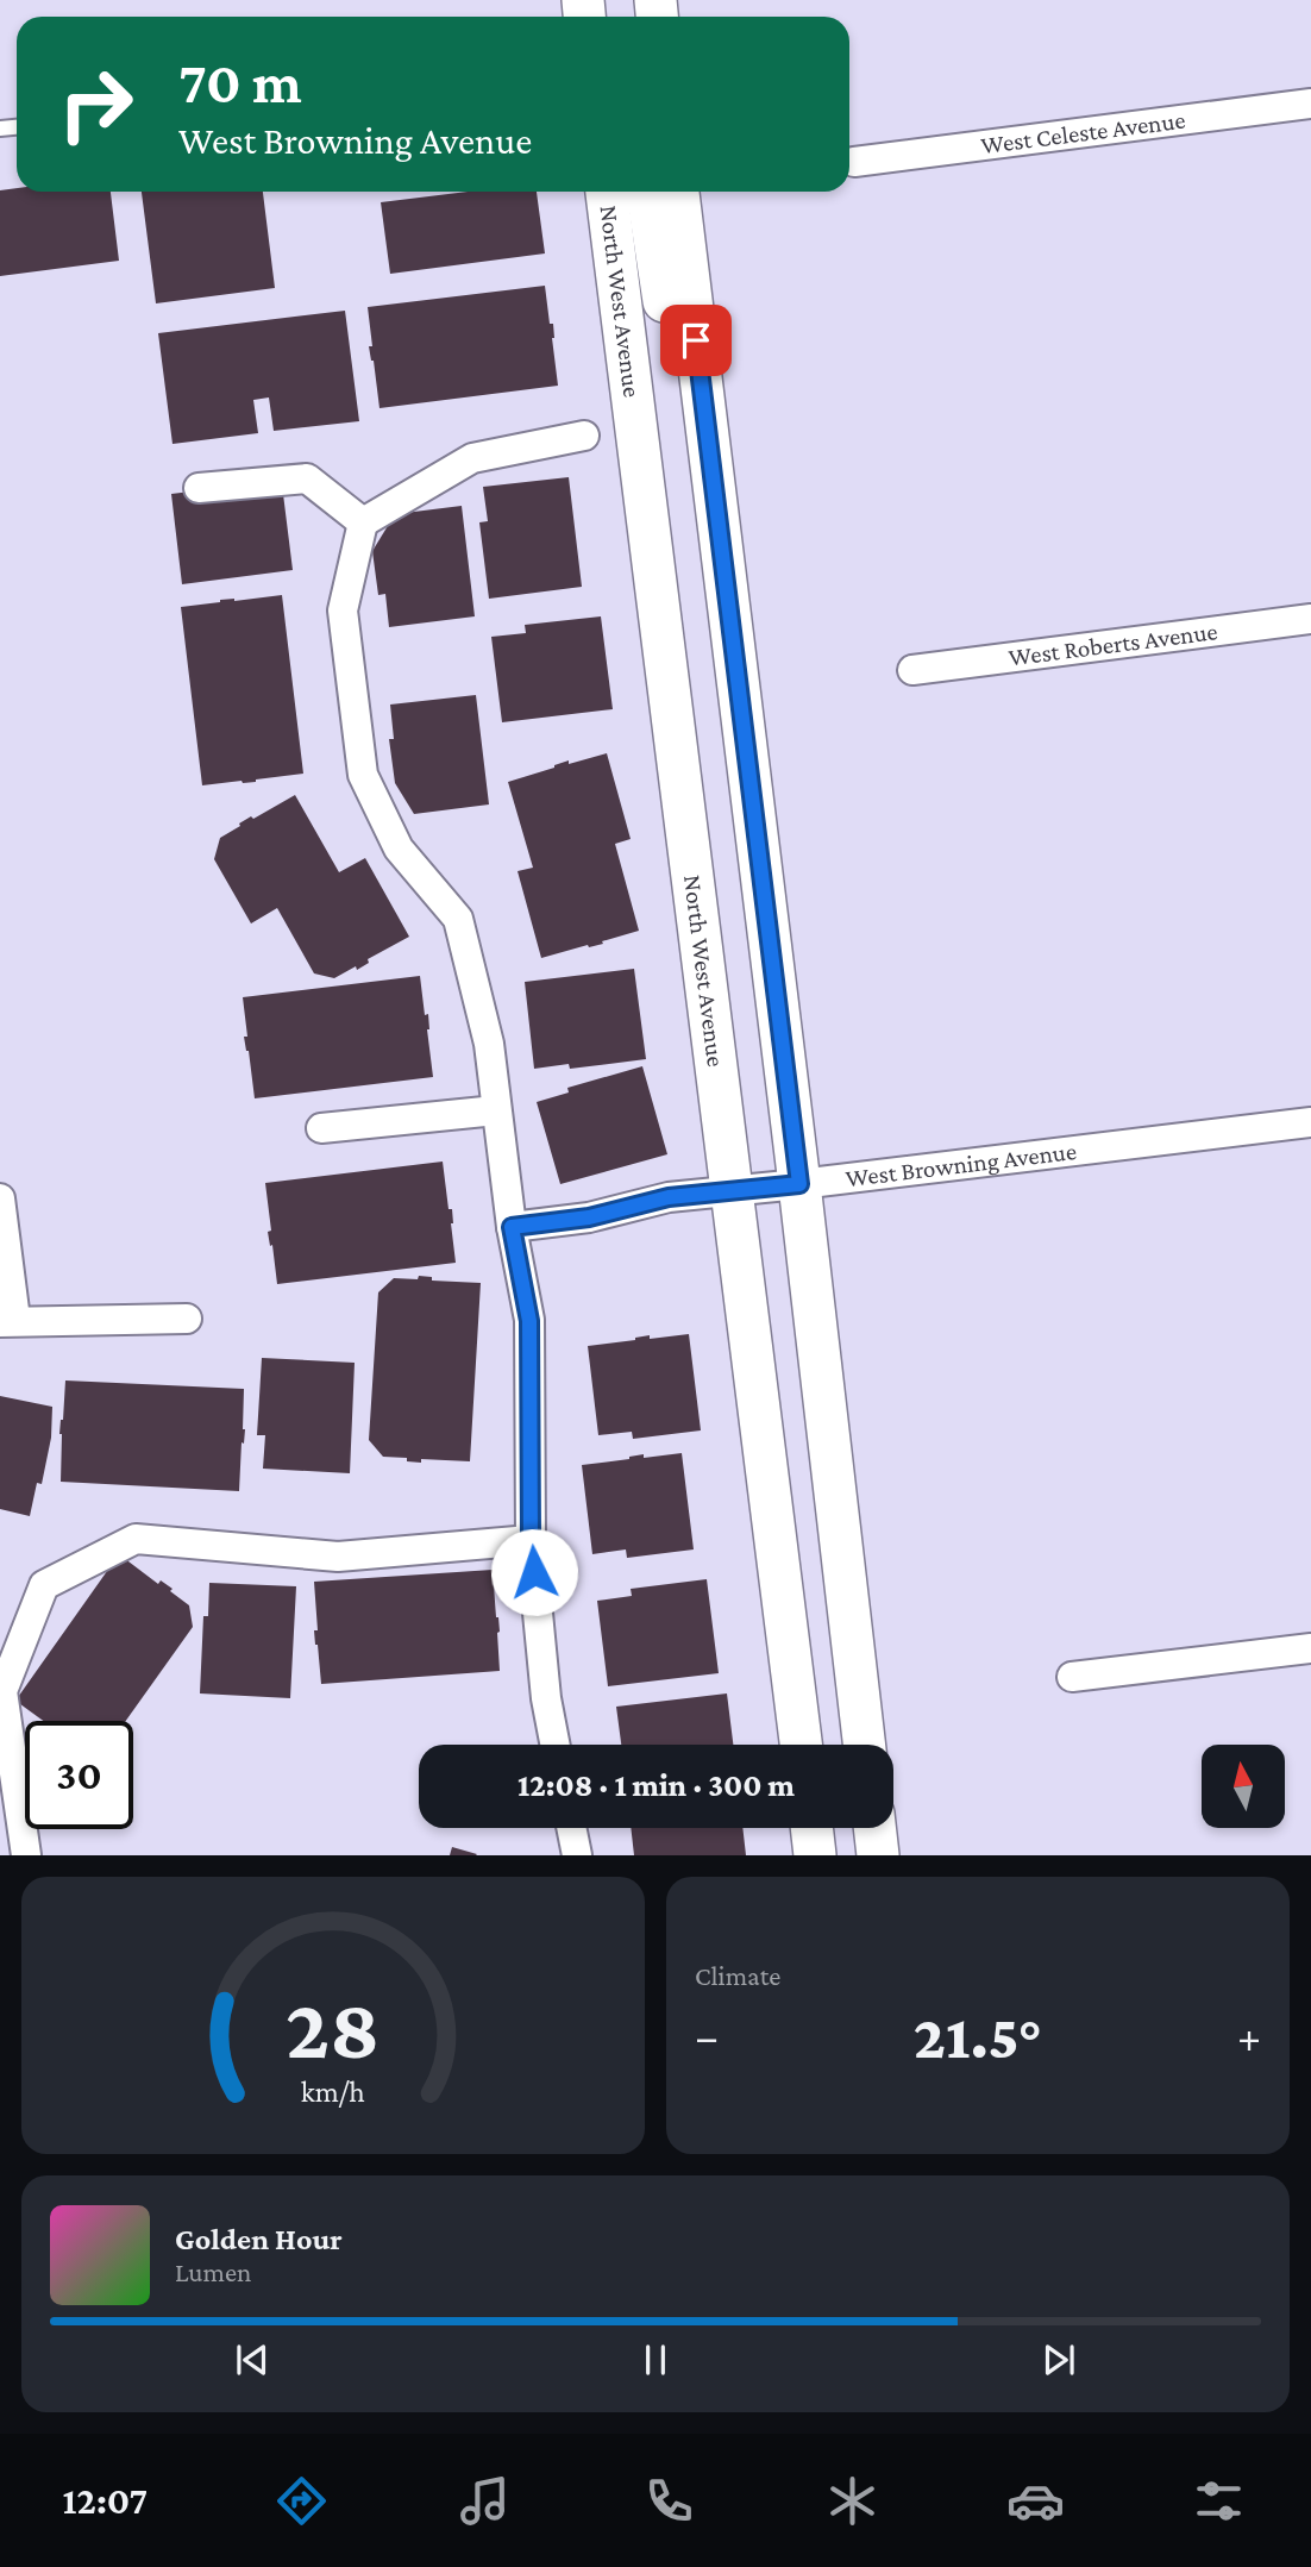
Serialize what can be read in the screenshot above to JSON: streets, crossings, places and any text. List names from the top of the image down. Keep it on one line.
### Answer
{"streets":{"main road":["North West Avenue"],"street":["West Celeste Avenue","West Roberts Avenue","West Browning Avenue"]},"crossings":[["North West Avenue","West Browning Avenue"]],"north":"top","page":{"turn":["70 m","West Browning Avenue"],"limit":"30","trip":"12:08 · 1 min · 300 m","tile":"Climate","heat":["−","21.5°","+"],"song":["Golden Hour","Lumen"],"tabs":"12:07","gauge":["28","km/h"]}}
